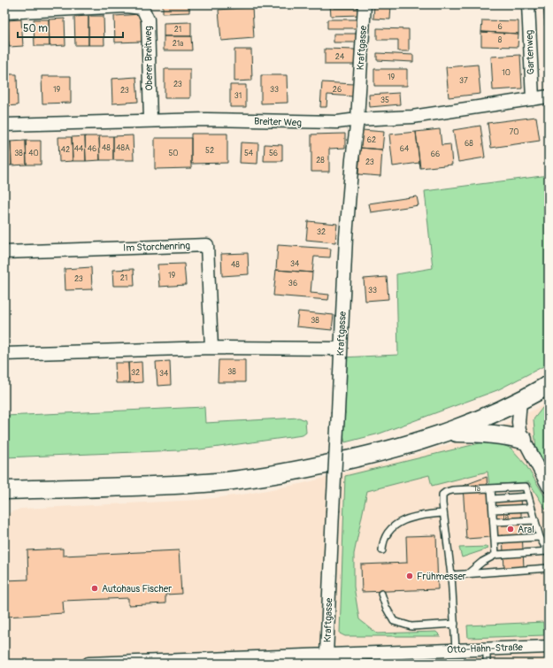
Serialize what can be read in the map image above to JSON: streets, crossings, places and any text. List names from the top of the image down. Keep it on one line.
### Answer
{"streets":{"street":["Kraftgasse","Gartenweg","Oberer Breitweg","Breiter Weg","Im Storchenring","Otto-Hahn-Straße"]},"crossings":[["Kraftgasse","Breiter Weg"],["Kraftgasse","Otto-Hahn-Straße"],["Gartenweg","Breiter Weg"],["Oberer Breitweg","Breiter Weg"]],"places":["Aral","Frühmesser","Autohaus Fischer"],"house_numbers":["6","21","8","21a","24","10","19","37","23","19","33","26","23","31","35","70","62","68","48","48A","44","46","64","42","52","38","40","50","54","56","66","28","23","32","34","48","19","21","23","36","33","38","38","32","34","1a","1a"],"scale_bar":"50 m"}
